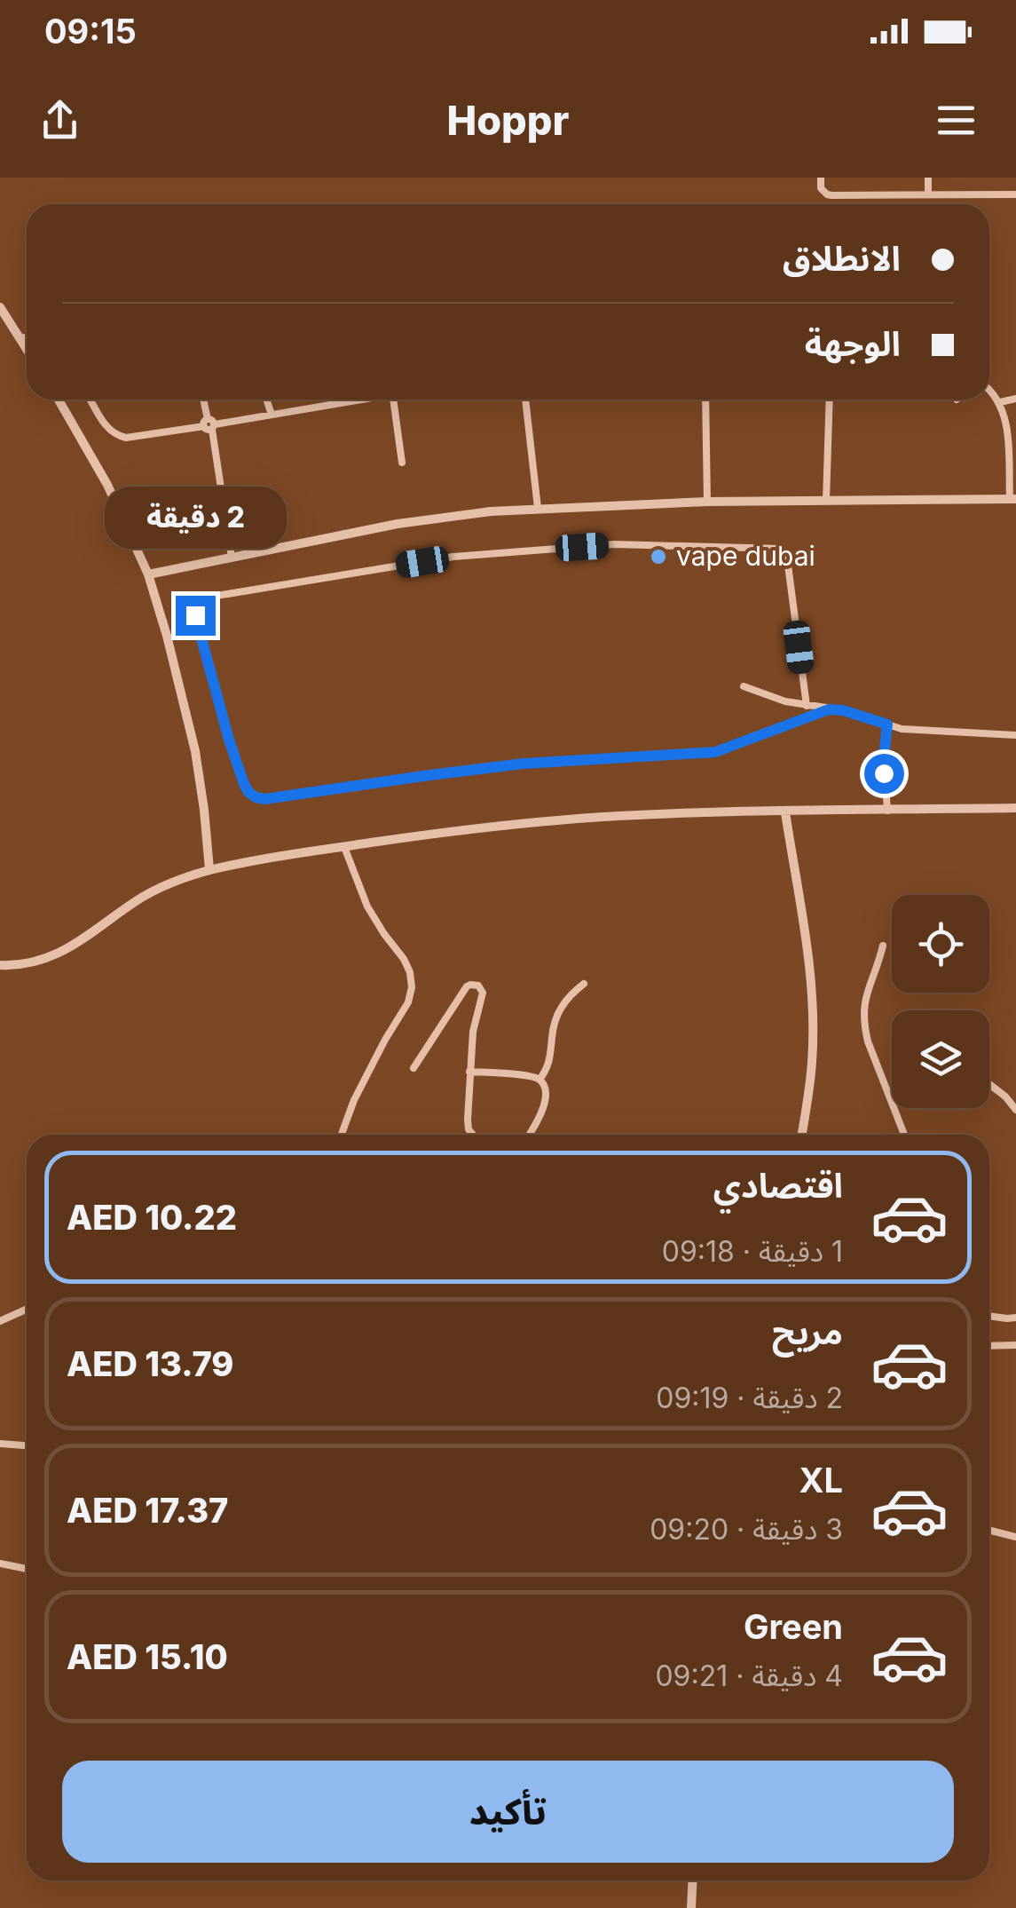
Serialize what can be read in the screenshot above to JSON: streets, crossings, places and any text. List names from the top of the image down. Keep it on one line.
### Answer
{"places":["vape dubai"],"page":{"status":"09:15","header":"Hoppr","banner":["الانطلاق","الوجهة"],"bubble":"2 دقيقة","list":[{"name":"اقتصادي","note":"1 دقيقة · 09:18","value":"AED 10.22"},{"name":"مريح","note":"2 دقيقة · 09:19","value":"AED 13.79"},{"name":"XL","note":"3 دقيقة · 09:20","value":"AED 17.37"},{"name":"Green","note":"4 دقيقة · 09:21","value":"AED 15.10"}],"buttons":"تأكيد"}}
